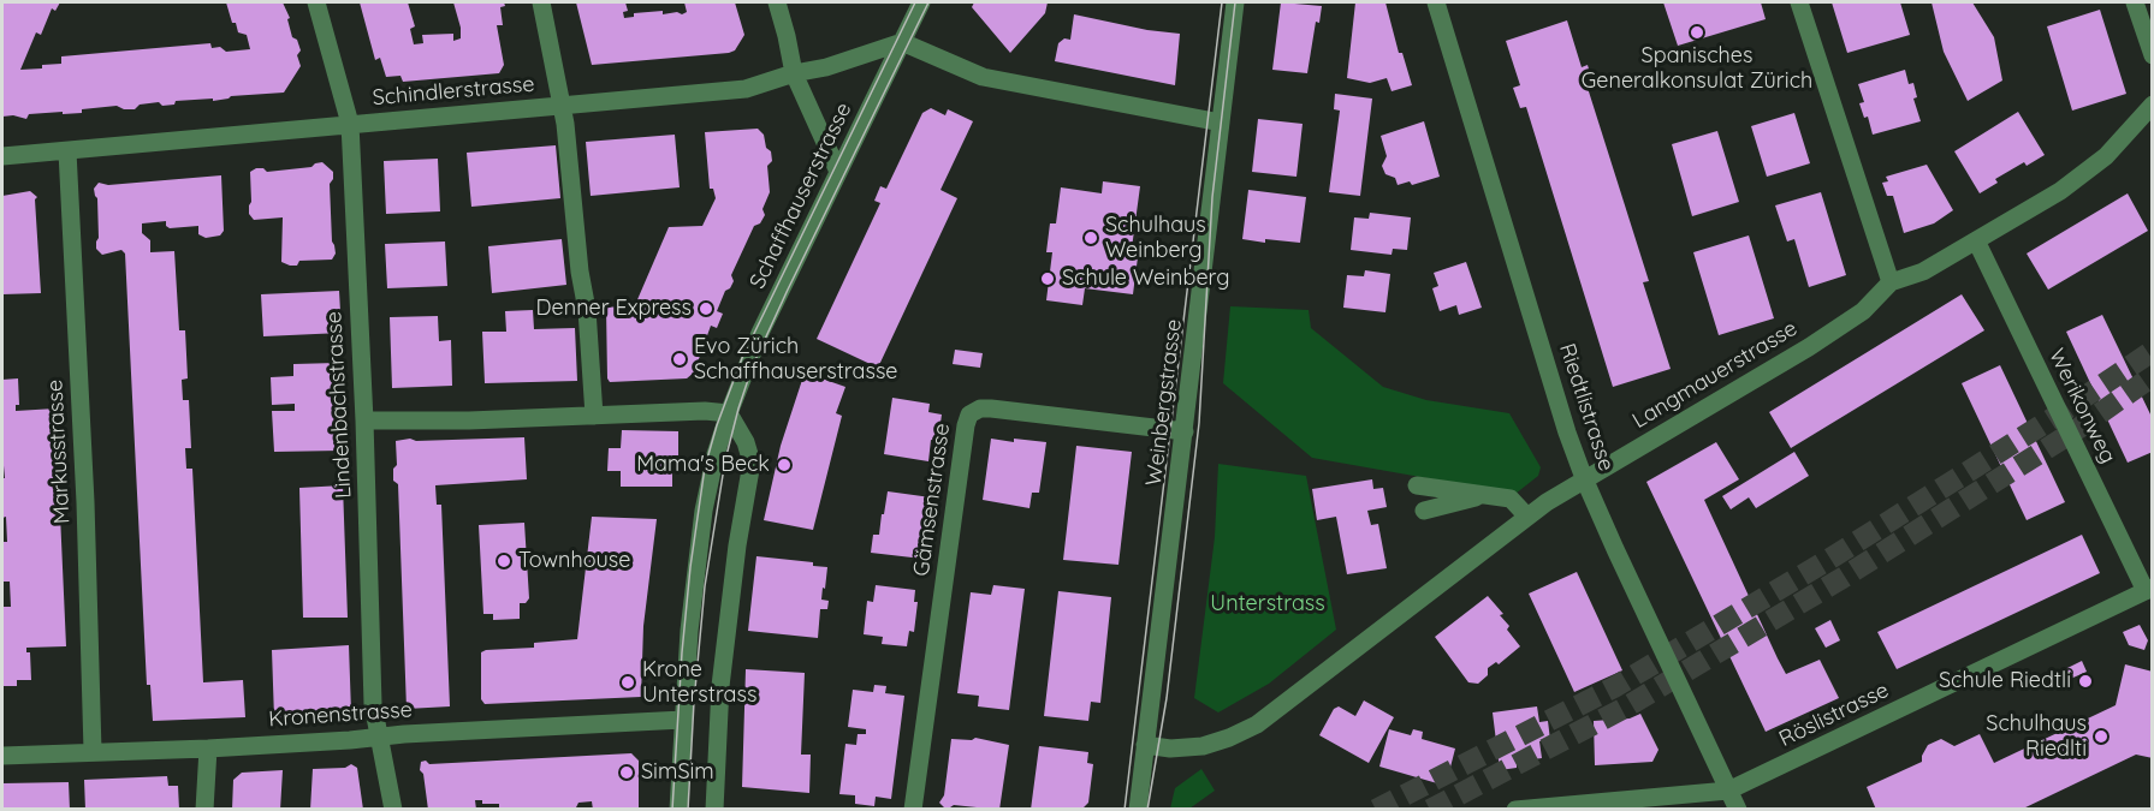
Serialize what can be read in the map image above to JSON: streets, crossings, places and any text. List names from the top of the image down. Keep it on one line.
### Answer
{"streets":{"street":["Schindlerstrasse","Schaffhauserstrasse","Langmauerstrasse","Weinbergstrasse","Lindenbachstrasse","Werikonweg","Riedtlistrasse","Markusstrasse","Gämsenstrasse","Kronenstrasse","Röslistrasse"]},"crossings":[["Schindlerstrasse","Schaffhauserstrasse"],["Schindlerstrasse","Lindenbachstrasse"],["Schindlerstrasse","Markusstrasse"],["Schaffhauserstrasse","Kronenstrasse"],["Langmauerstrasse","Weinbergstrasse"],["Langmauerstrasse","Werikonweg"],["Langmauerstrasse","Riedtlistrasse"],["Weinbergstrasse","Gämsenstrasse"],["Lindenbachstrasse","Kronenstrasse"],["Werikonweg","Röslistrasse"],["Riedtlistrasse","Röslistrasse"],["Markusstrasse","Kronenstrasse"]],"parks":["Unterstrass"],"places":["Spanisches Generalkonsulat Zürich","Schulhaus Weinberg","Schule Weinberg","Denner Express","Evo Zürich Schaffhauserstrasse","Mama's Beck","Townhouse","Schule Riedtli","Krone Unterstrass","Schulhaus Riedlti","SimSim"]}
